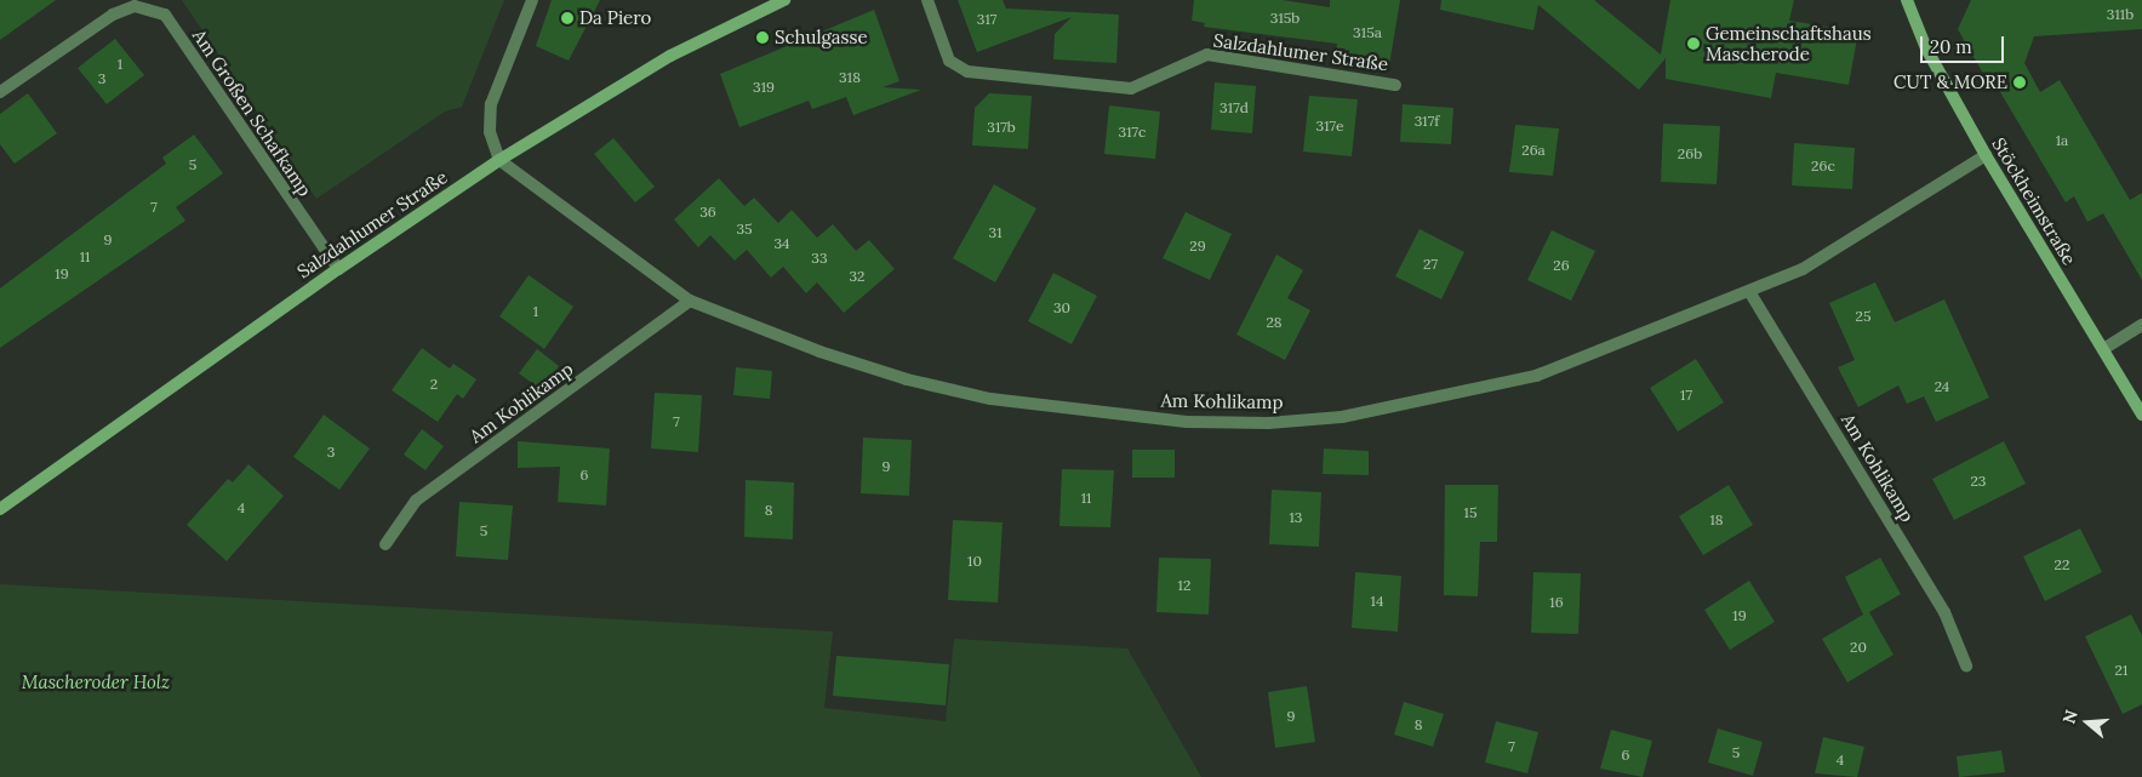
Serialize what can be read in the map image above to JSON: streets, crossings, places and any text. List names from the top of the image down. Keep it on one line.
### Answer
{"streets":{"main road":["Salzdahlumer Straße","Stöckheimstraße"],"street":["Am Großen Schafkamp","Am Kohlikamp"]},"crossings":[["Salzdahlumer Straße","Am Großen Schafkamp"],["Salzdahlumer Straße","Am Kohlikamp"],["Stöckheimstraße","Am Kohlikamp"]],"parks":["Mascheroder Holz"],"places":["Da Piero","Schulgasse","Gemeinschaftshaus Mascherode","CUT & MORE"],"house_numbers":["311b","315b","317","315a","1","318","3","319","317d","317f","317e","317b","317c","1a","26a","26b","5","26c","7","36","35","31","9","34","29","11","33","27","26","19","32","30","1","25","28","2","24","17","7","3","9","6","23","11","4","8","15","13","18","5","10","22","12","14","16","19","20","21","9","8","7","5","6","4"],"scale_bar":"20 m","north":"left"}
